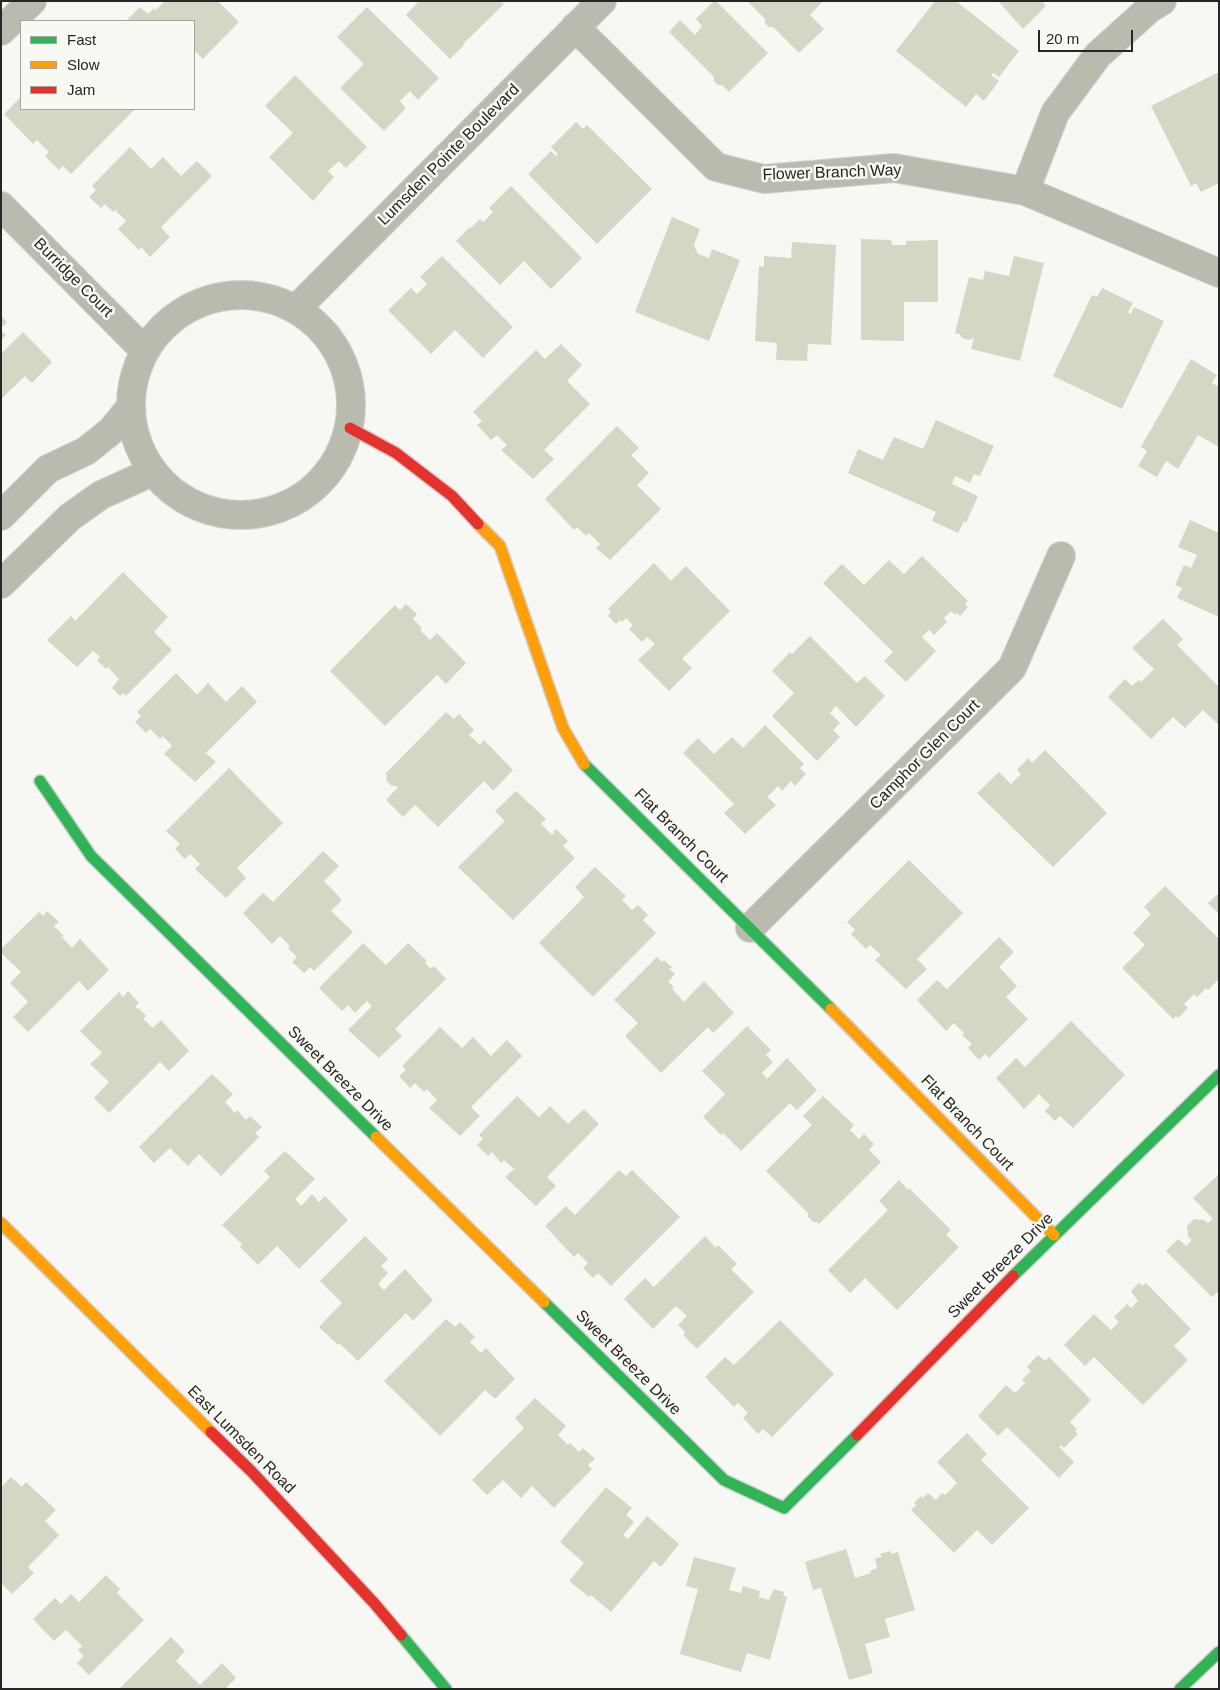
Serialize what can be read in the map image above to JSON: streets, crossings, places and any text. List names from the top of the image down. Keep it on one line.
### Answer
{"streets":{"street":["Lumsden Pointe Boulevard","Flower Branch Way","Burridge Court","Camphor Glen Court","Flat Branch Court","Sweet Breeze Drive","East Lumsden Road"]},"crossings":[["Lumsden Pointe Boulevard","Flower Branch Way"],["Camphor Glen Court","Flat Branch Court"],["Flat Branch Court","Sweet Breeze Drive"]],"legend":["Fast","Slow","Jam"],"scale_bar":"20 m"}
